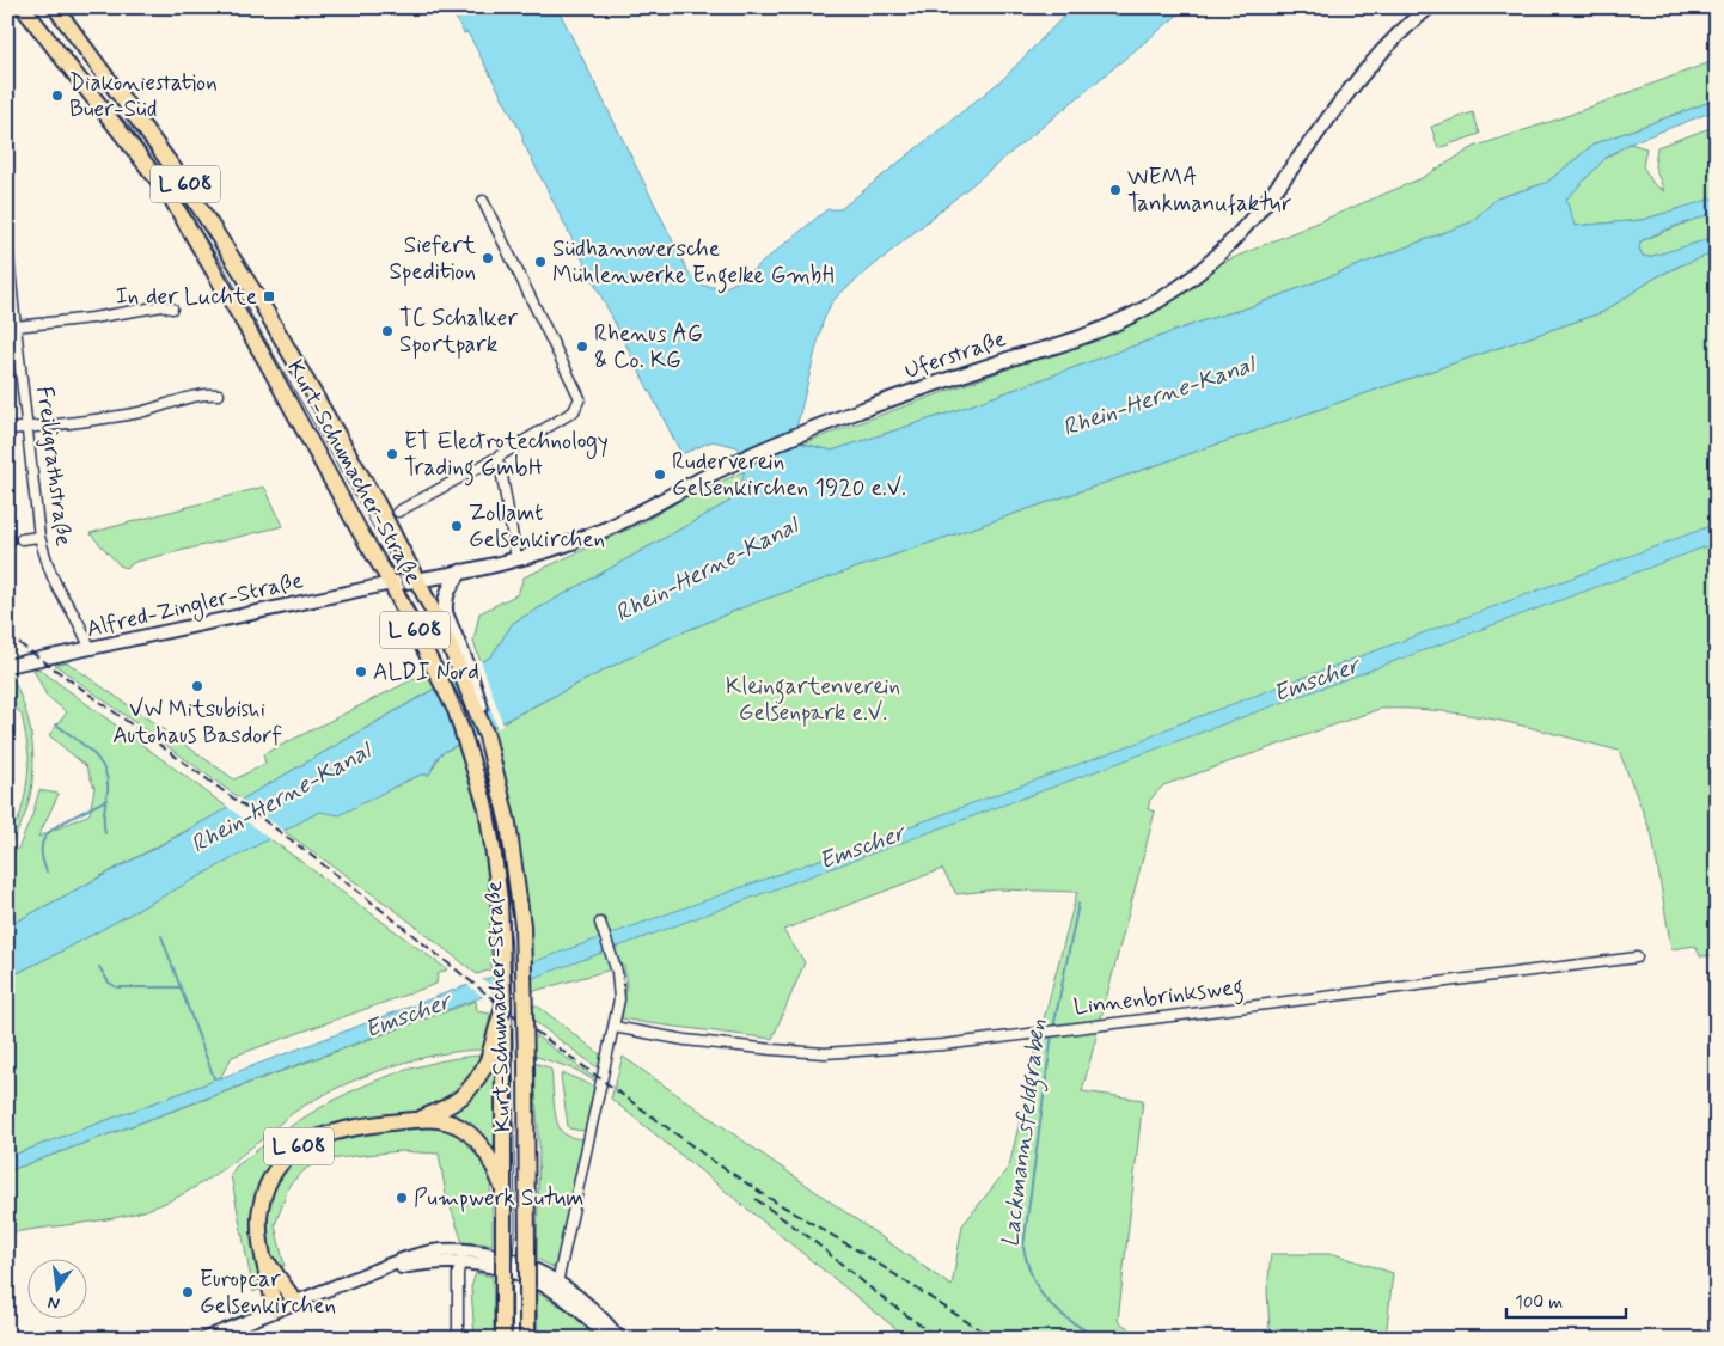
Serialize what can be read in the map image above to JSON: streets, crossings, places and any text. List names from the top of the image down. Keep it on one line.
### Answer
{"streets":{"main road":["L 608","Uferstraße","Kurt-Schumacher-Straße"],"street":["Freiligrathstraße","Alfred-Zingler-Straße","Linnenbrinksweg"]},"crossings":[["L 608","Kurt-Schumacher-Straße"],["Uferstraße","Kurt-Schumacher-Straße"],["Uferstraße","Alfred-Zingler-Straße"],["Freiligrathstraße","Alfred-Zingler-Straße"],["Kurt-Schumacher-Straße","Alfred-Zingler-Straße"]],"water":["Rhein-Herne-Kanal","Emscher","Lackmannsfeldgraben"],"parks":["Kleingartenverein Gelsenpark e.V."],"places":{"other":["Diakoniestation Buer-Süd","WEMA Tankmanufaktur","Siefert Spedition","Südhannoversche Mühlenwerke Engelke GmbH","TC Schalker Sportpark","Rhenus AG & Co. KG","ET Electrotechnology Trading GmbH","Ruderverein Gelsenkirchen 1920 e.V.","Zollamt Gelsenkirchen","ALDI Nord","VW Mitsubishi Autohaus Basdorf","Pumpwerk Sutum","Europcar Gelsenkirchen"],"transit":["In der Luchte"]},"scale_bar":"100 m","north":"bottom"}
